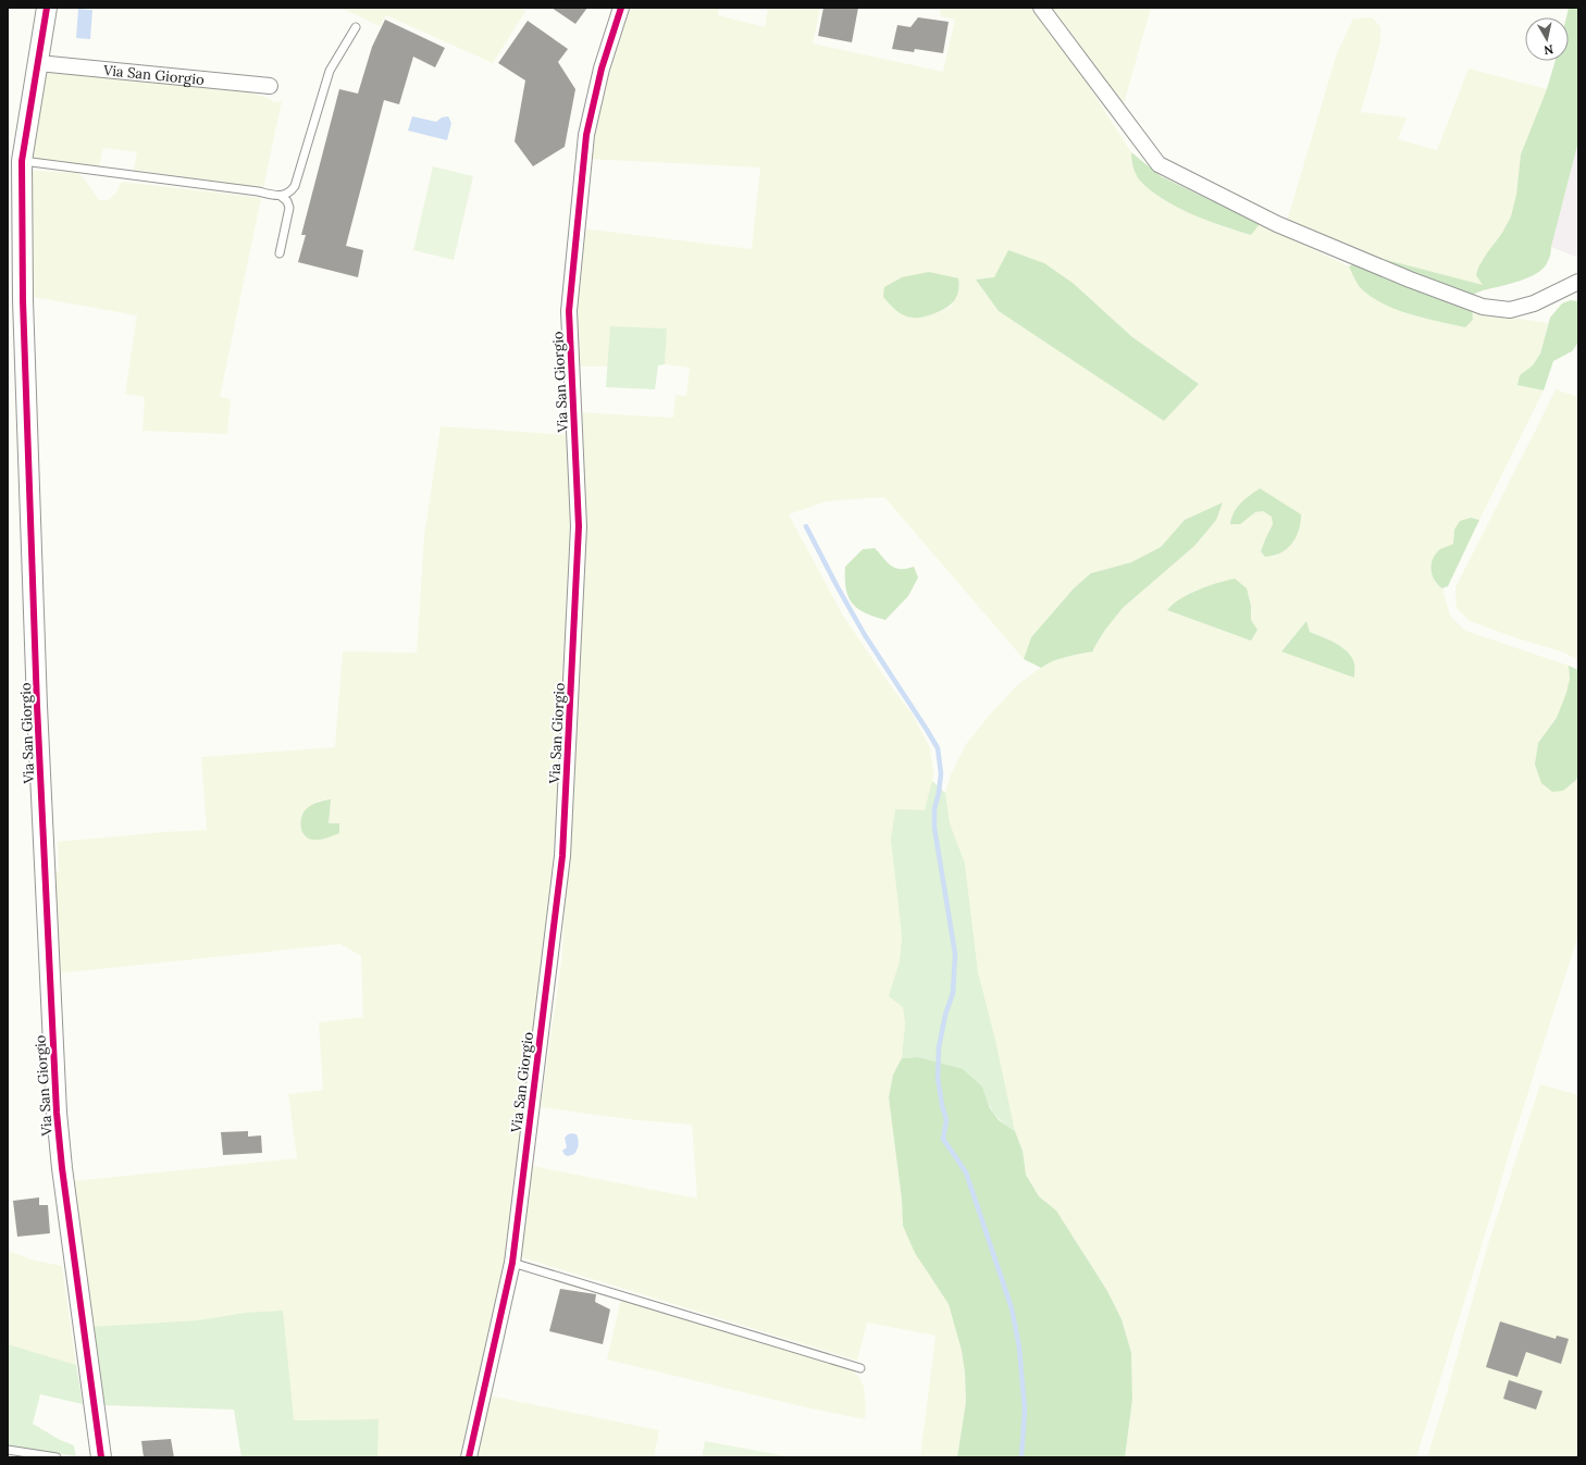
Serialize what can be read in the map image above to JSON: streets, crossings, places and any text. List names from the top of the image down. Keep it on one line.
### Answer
{"streets":{"street":["Via San Giorgio"]},"north":"bottom"}
